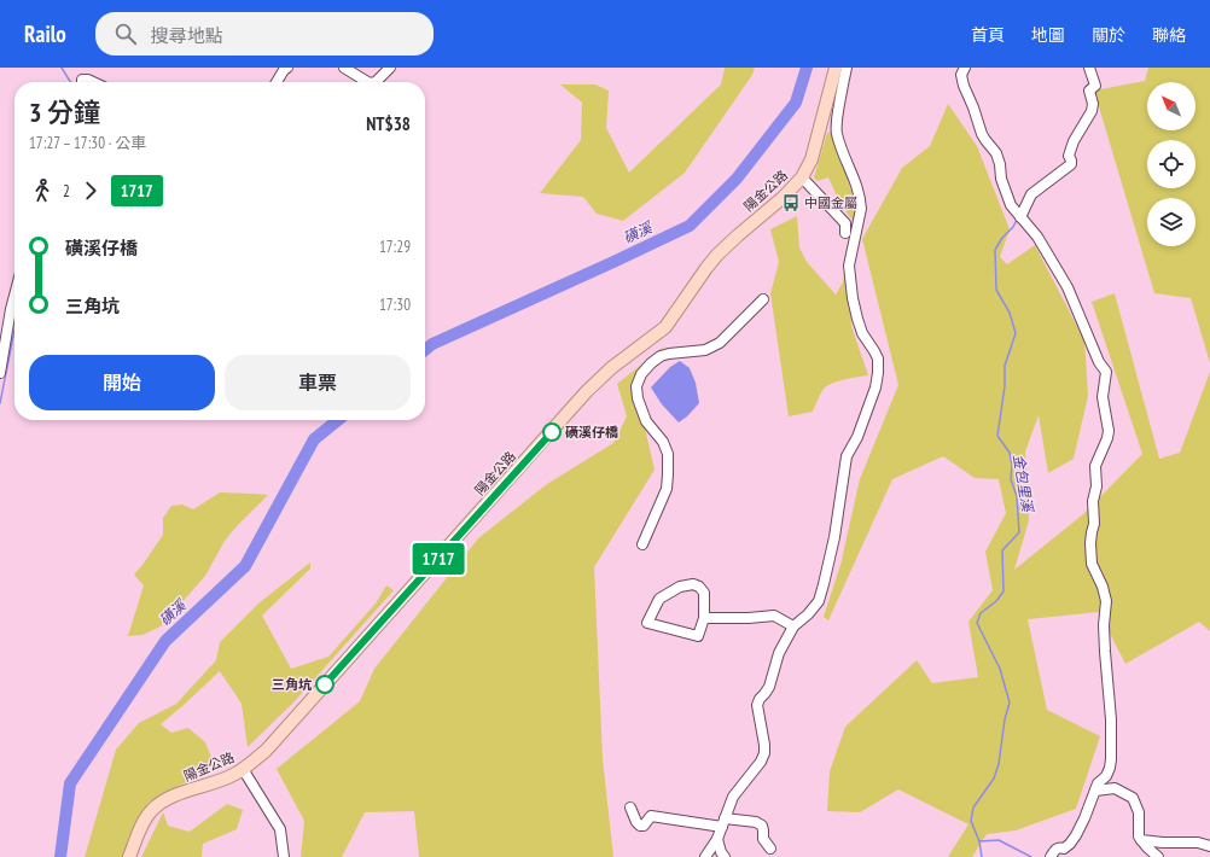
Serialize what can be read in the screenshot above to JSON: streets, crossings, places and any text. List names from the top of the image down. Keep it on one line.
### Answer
{"streets":{"main road":["陽金公路"]},"water":["磺溪","金包里溪"],"places":{"bus stop":["中國金屬"],"other":["磺溪仔橋","三角坑"]},"lines":["bus line 1717"],"north":"top left","page":{"header":"Railo","search":"搜尋地點","nav":["首頁","地圖","關於","聯絡"],"on_map":"1717","heading":["3 分鐘","17:27 – 17:30 · 公車","NT$38"],"legs":["2","1717"],"list":[{"name":"磺溪仔橋","value":"17:29"},{"name":"三角坑","value":"17:30"}],"buttons":["開始","車票"]}}
